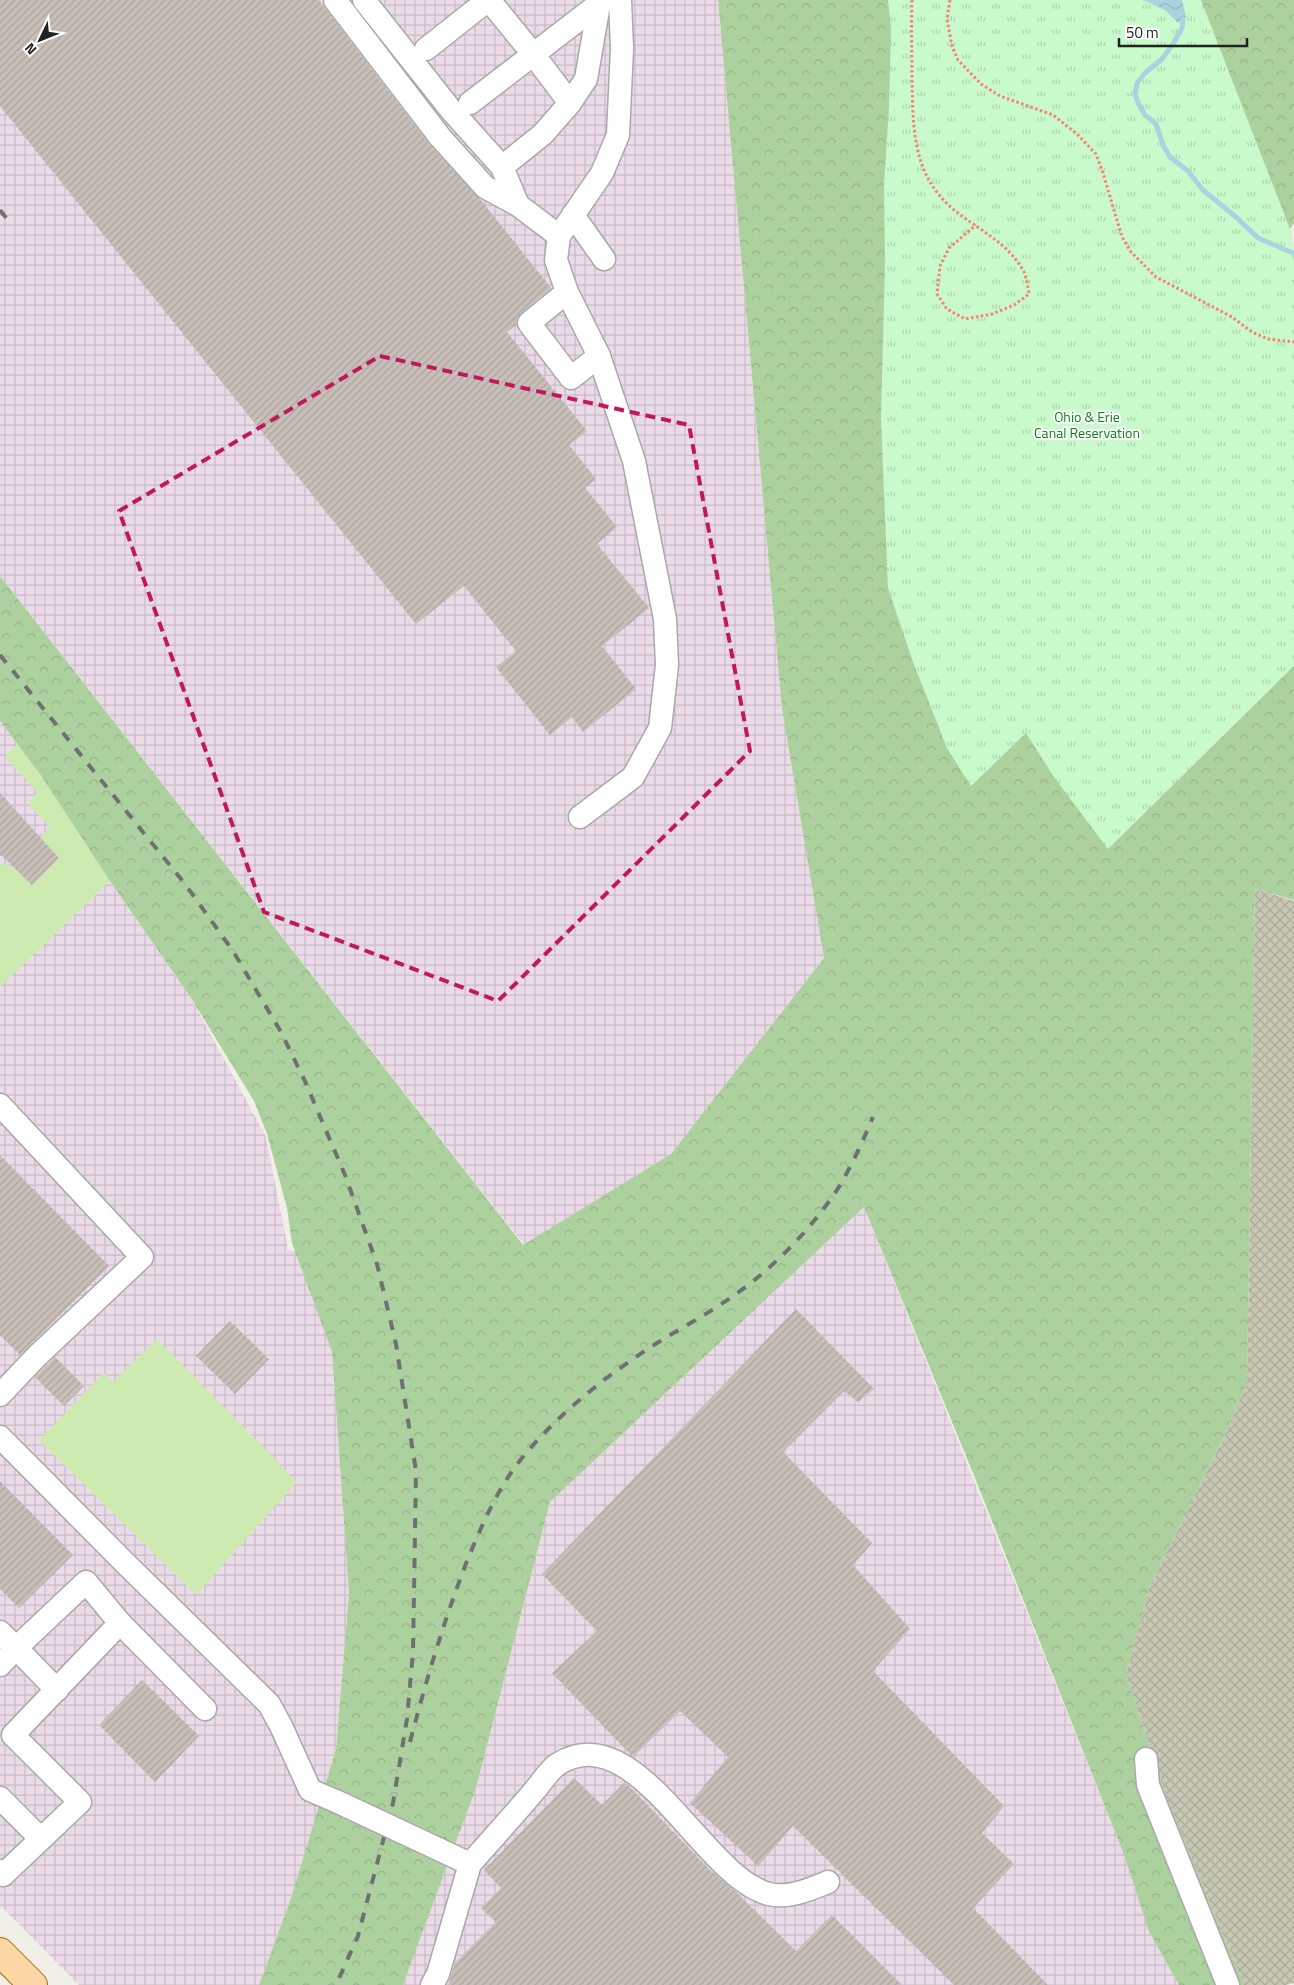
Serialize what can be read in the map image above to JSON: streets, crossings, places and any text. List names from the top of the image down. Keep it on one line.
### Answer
{"parks":["Ohio & Erie Canal Reservation"],"scale_bar":"50 m","north":"bottom left"}
